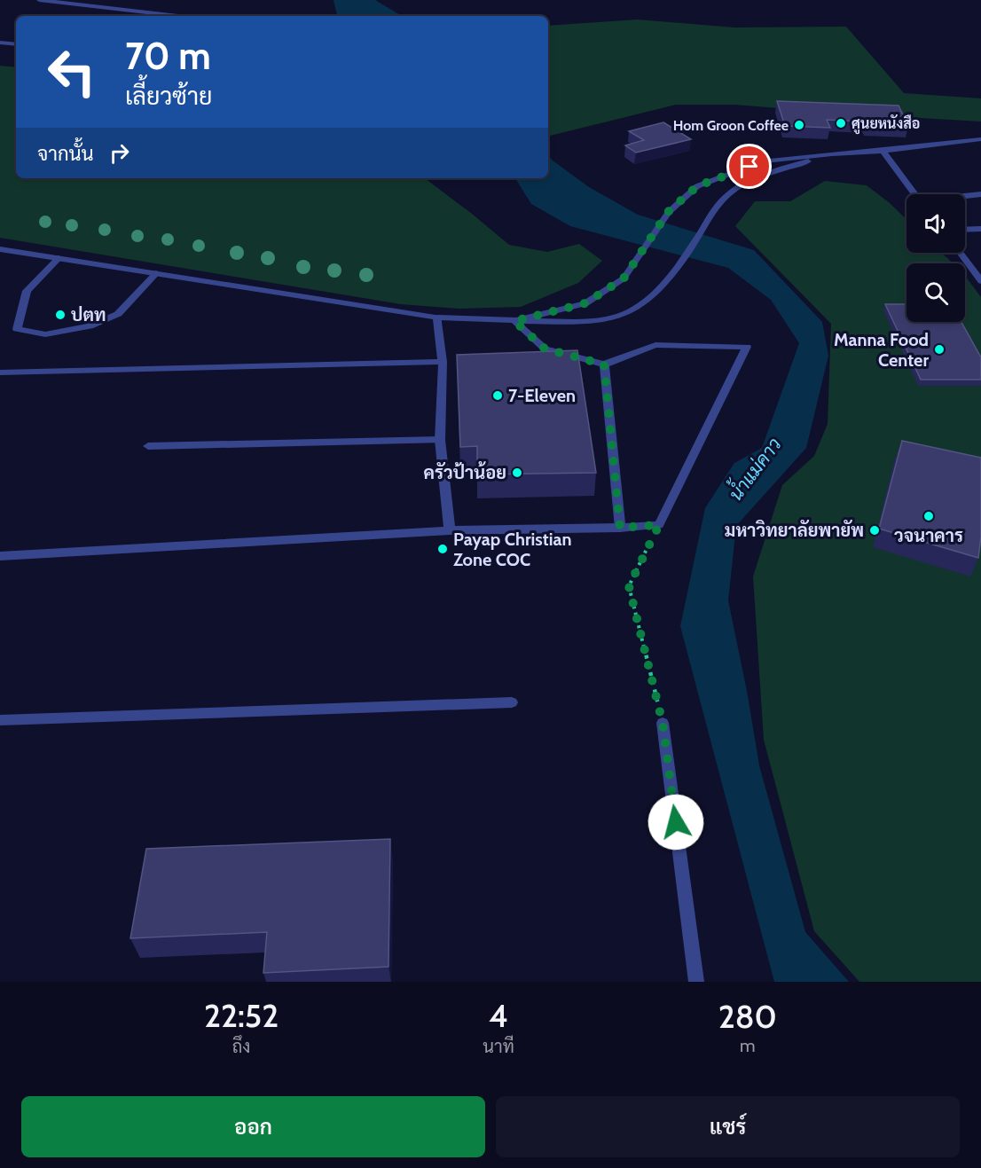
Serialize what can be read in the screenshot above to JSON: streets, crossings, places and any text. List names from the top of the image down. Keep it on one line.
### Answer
{"water":["น้ำแม่คาว"],"places":["ศูนยหนังสือ","Hom Groon Coffee","ปตท","Manna Food Center","7-Eleven","ครัวป้าน้อย","วจนาคาร","มหาวิทยาลัยพายัพ","Payap Christian Zone COC"],"page":{"turn":["70 m","เลี้ยวซ้าย"],"then":"จากนั้น","eta":["22:52","ถึง","4","นาที","280","m"],"buttons":["ออก","แชร์"]}}
